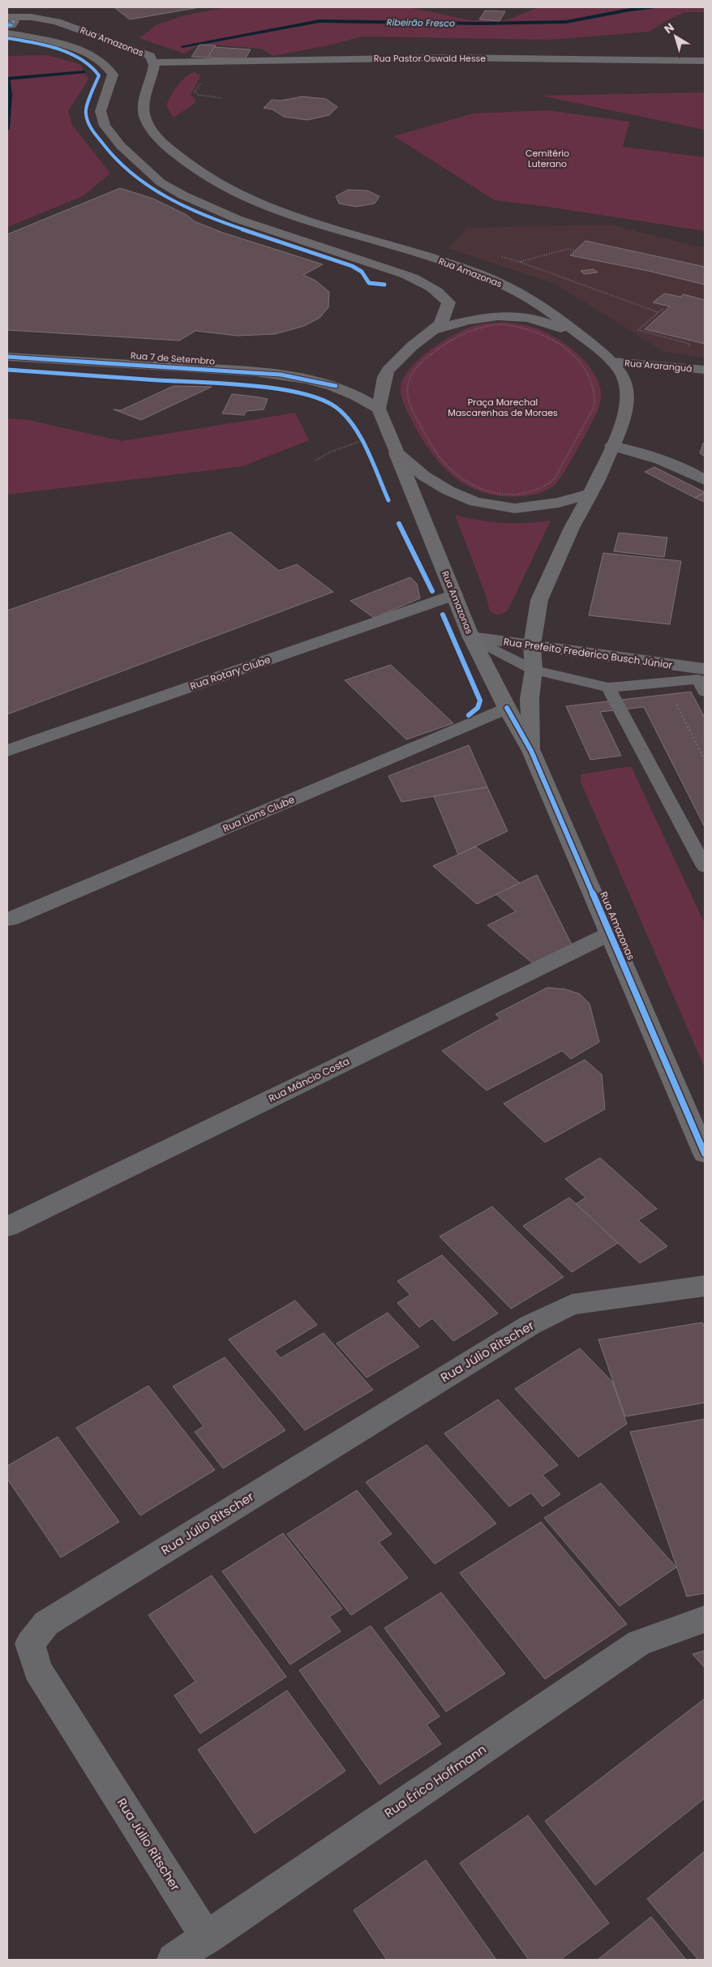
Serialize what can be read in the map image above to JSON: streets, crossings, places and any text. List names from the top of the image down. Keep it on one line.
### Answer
{"streets":{"main road":["Rua Amazonas","Rua Pastor Oswald Hesse","Rua 7 de Setembro"],"street":["Rua Araranguá","Rua Prefeito Frederico Busch Júnior","Rua Rotary Clube","Rua Lions Clube","Rua Mâncio Costa","Rua Júlio Ritscher","Rua Érico Hoffmann"]},"crossings":[["Rua Amazonas","Rua Pastor Oswald Hesse"],["Rua Amazonas","Rua 7 de Setembro"],["Rua Amazonas","Rua Araranguá"],["Rua Amazonas","Rua Prefeito Frederico Busch Júnior"],["Rua Amazonas","Rua Rotary Clube"],["Rua Amazonas","Rua Lions Clube"],["Rua Amazonas","Rua Mâncio Costa"],["Rua Júlio Ritscher","Rua Érico Hoffmann"]],"water":["Ribeirão Fresco"],"parks":["Cemitério Luterano","Praça Marechal Mascarenhas de Moraes"],"north":"top left"}
